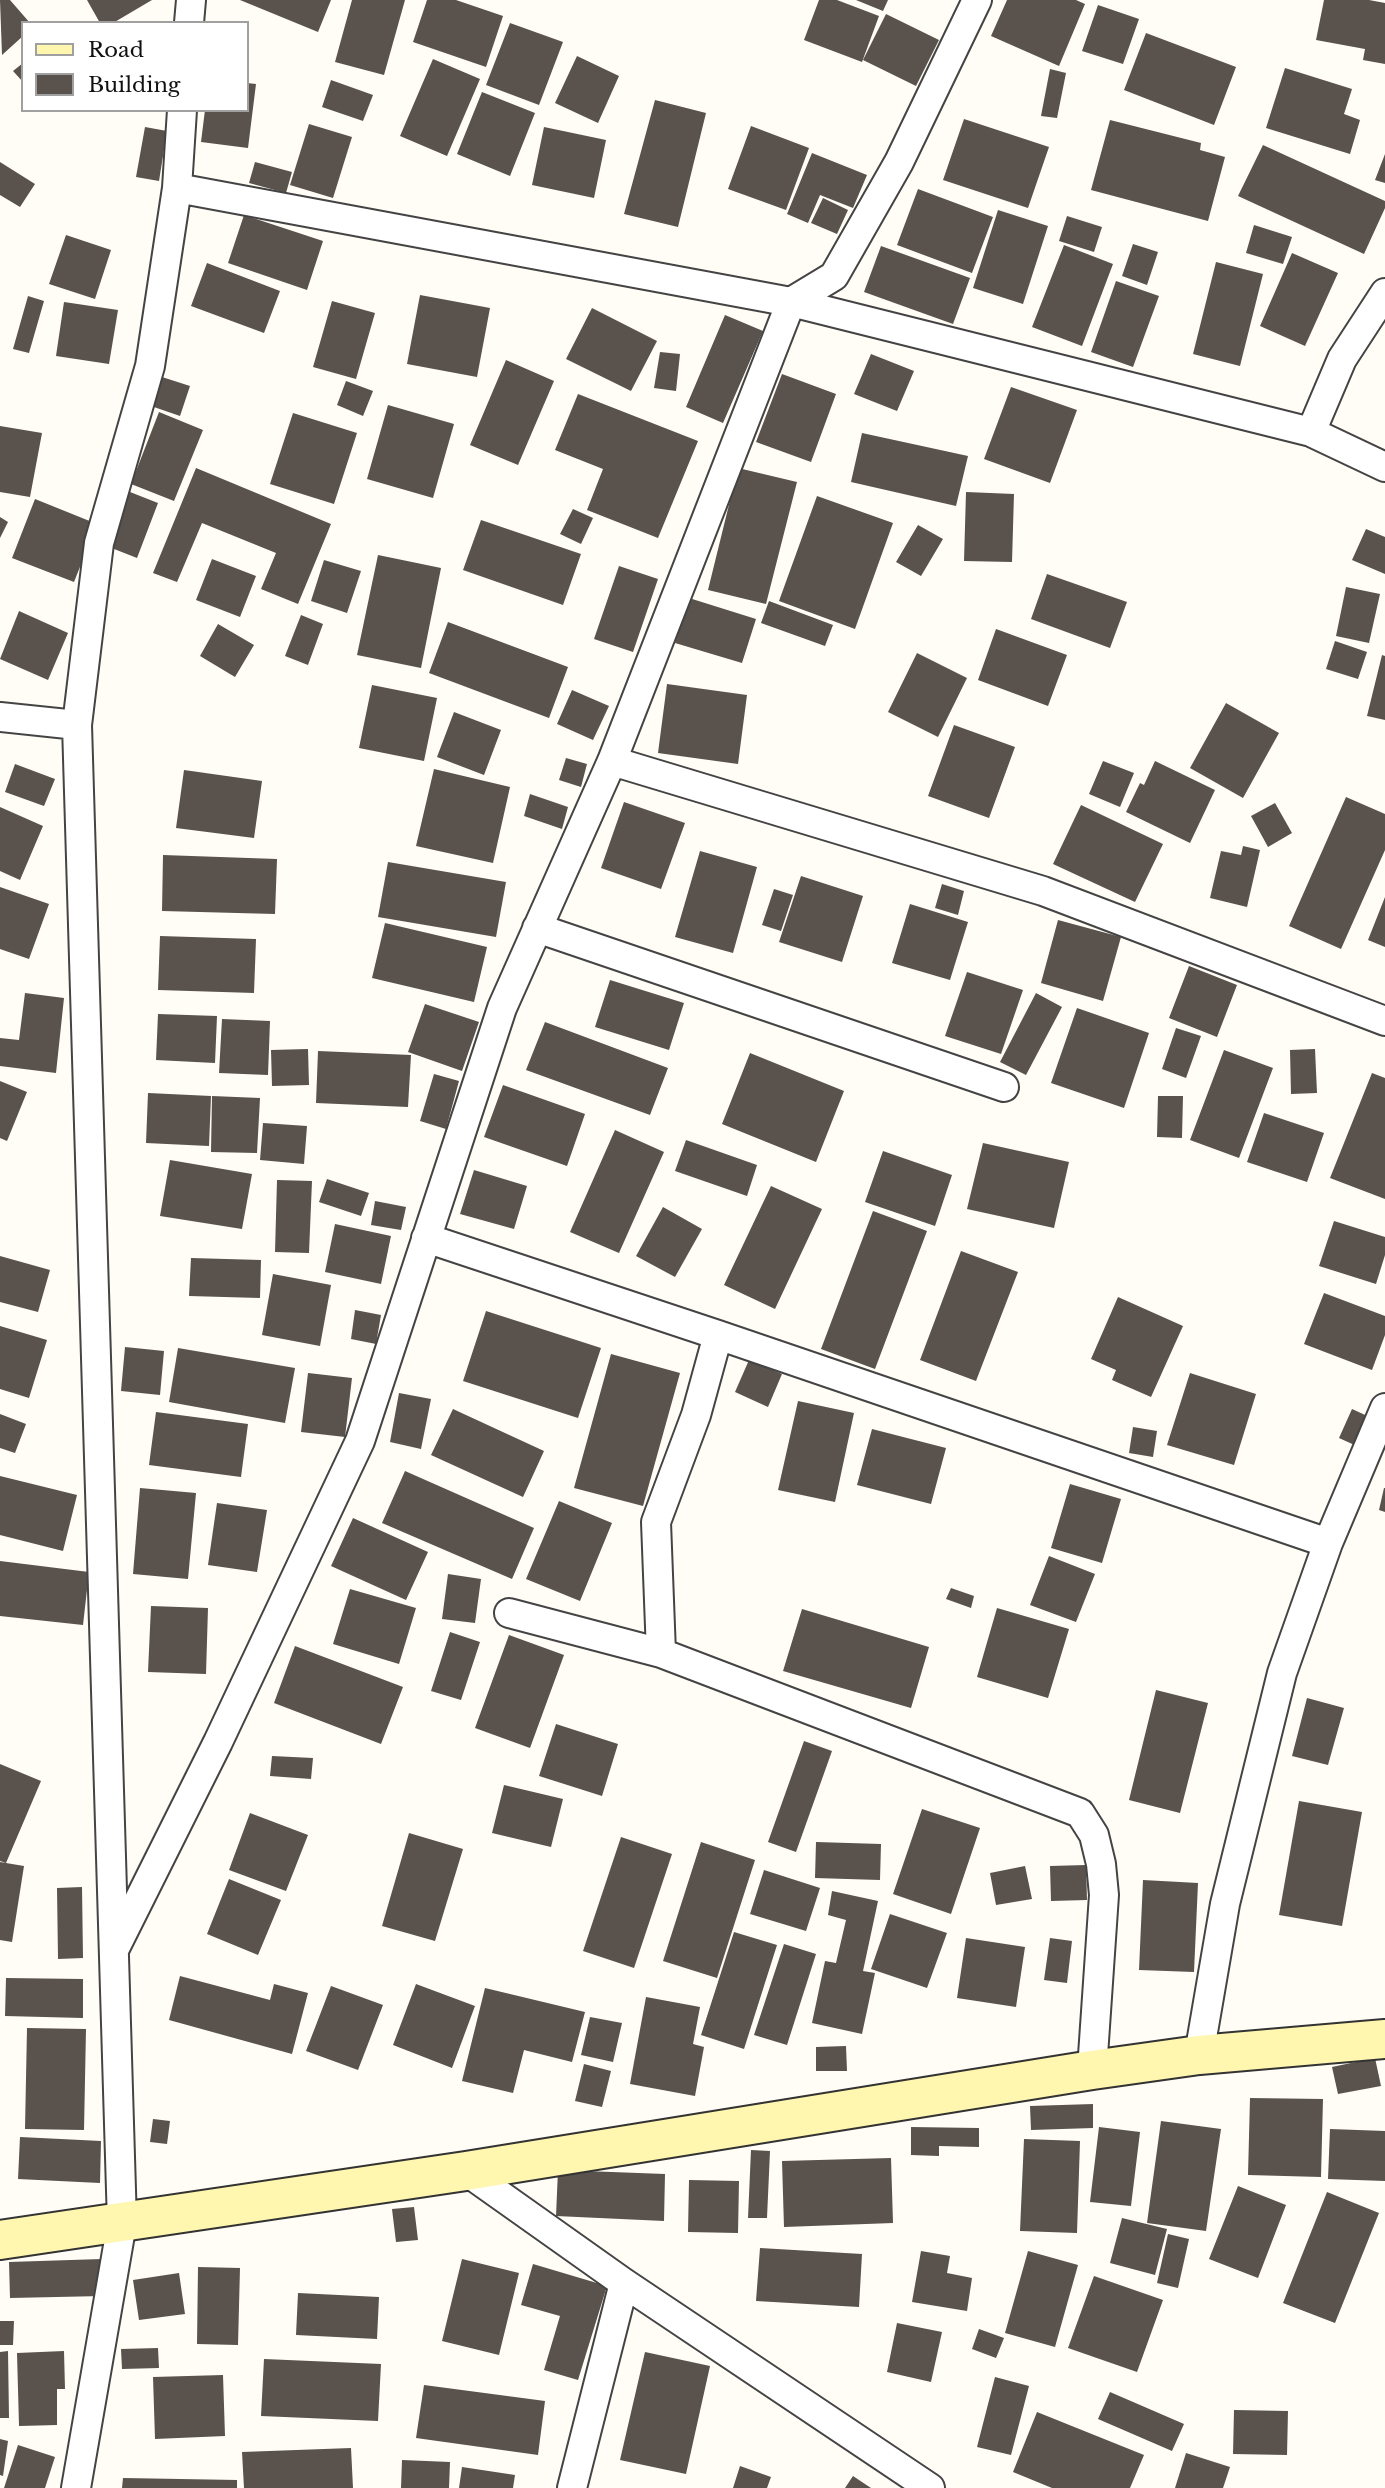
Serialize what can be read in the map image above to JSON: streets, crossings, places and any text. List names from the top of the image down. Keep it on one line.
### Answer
{"legend":["Road","Building"]}
